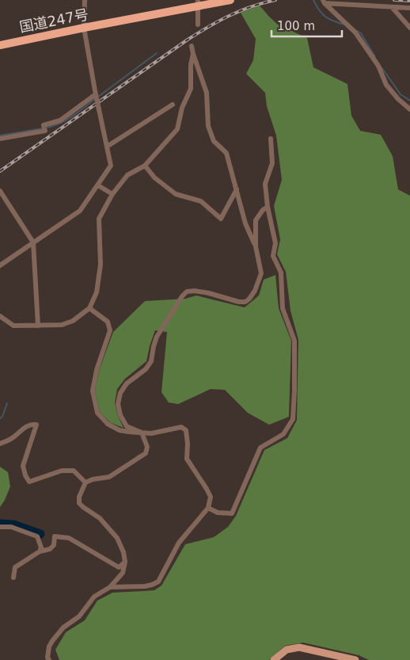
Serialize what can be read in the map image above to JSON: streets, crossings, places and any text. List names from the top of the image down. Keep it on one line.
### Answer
{"streets":{"highway":["国道247号"]},"scale_bar":"100 m"}
